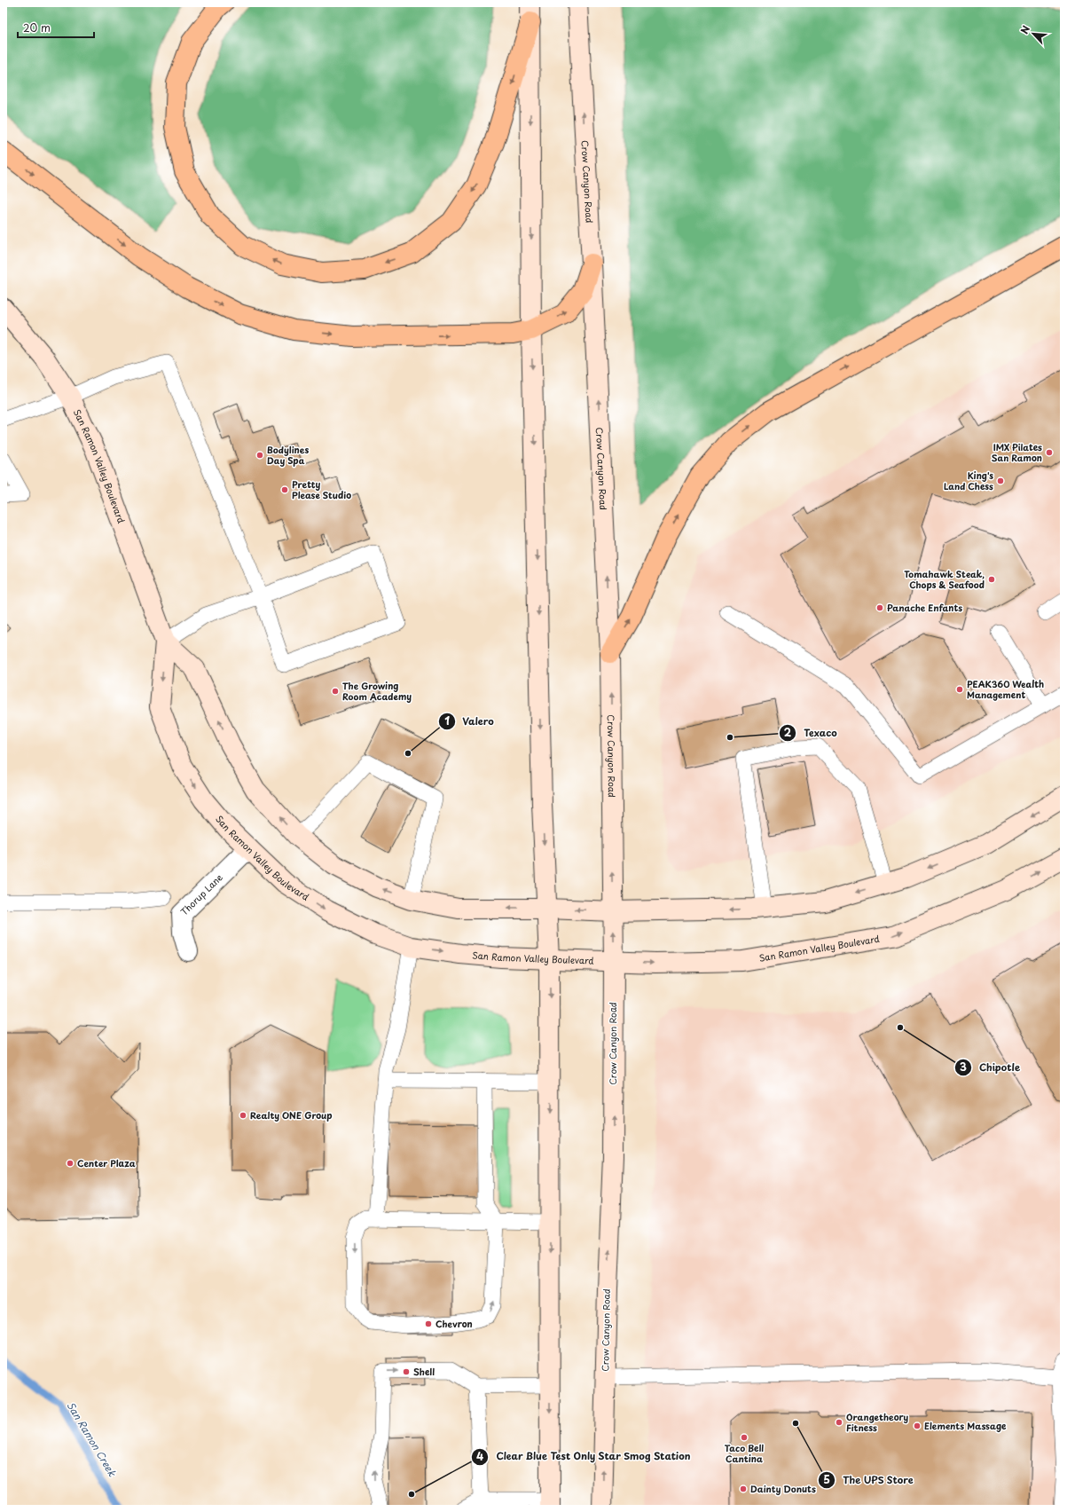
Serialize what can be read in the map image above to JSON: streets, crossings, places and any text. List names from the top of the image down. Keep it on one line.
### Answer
{"streets":{"main road":["Crow Canyon Road","San Ramon Valley Boulevard"],"street":["Thorup Lane"]},"crossings":[["Crow Canyon Road","San Ramon Valley Boulevard"],["San Ramon Valley Boulevard","Thorup Lane"]],"water":["San Ramon Creek"],"places":["IMX Pilates San Ramon","Bodylines Day Spa","King's Land Chess","Pretty Please Studio","Tomahawk Steak, Chops & Seafood","Panache Enfants","PEAK360 Wealth Management","The Growing Room Academy","Texaco","Valero","Chipotle","Realty ONE Group","Center Plaza","Chevron","Shell","Orangetheory Fitness","The UPS Store","Elements Massage","Taco Bell Cantina","Dainty Donuts","Clear Blue Test Only Star Smog Station"],"scale_bar":"20 m","north":"top left"}
